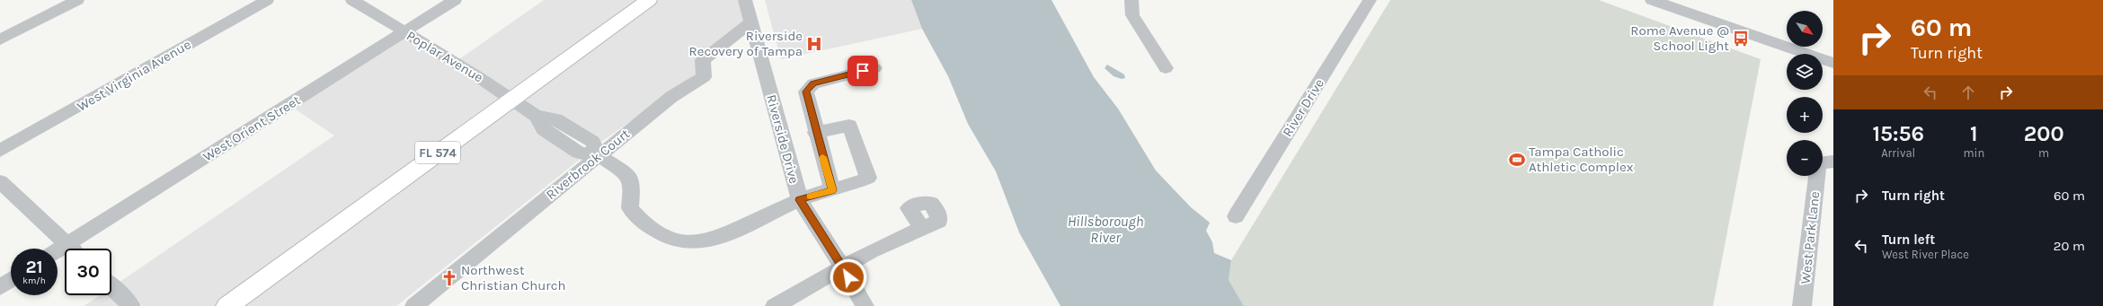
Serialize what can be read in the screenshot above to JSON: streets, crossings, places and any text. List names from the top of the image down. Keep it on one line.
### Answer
{"streets":{"main road":["FL 574"],"street":["Poplar Avenue","West Virginia Avenue","River Drive","West Orient Street","Riverside Drive","Riverbrook Court","West Park Lane"]},"crossings":[["Poplar Avenue","West Orient Street"],["Poplar Avenue","Riverside Drive"],["Poplar Avenue","FL 574"],["Poplar Avenue","Riverbrook Court"],["Riverside Drive","Riverbrook Court"]],"water":["Hillsborough River"],"places":{"bus stop":["Rome Avenue @ School Light"],"hospital":["Riverside Recovery of Tampa"],"sports":["Tampa Catholic Athletic Complex"],"church":["Northwest Christian Church"]},"north":"bottom right","page":{"turn":["60 m","Turn right"],"map_buttons":["+","−"],"eta":["15:56","Arrival","1","min","200","m"],"list":[{"name":"Turn right","value":"60 m"},{"name":"Turn left","note":"West River Place","value":"20 m"}],"speed":"21 km/h","limit":"30"}}
